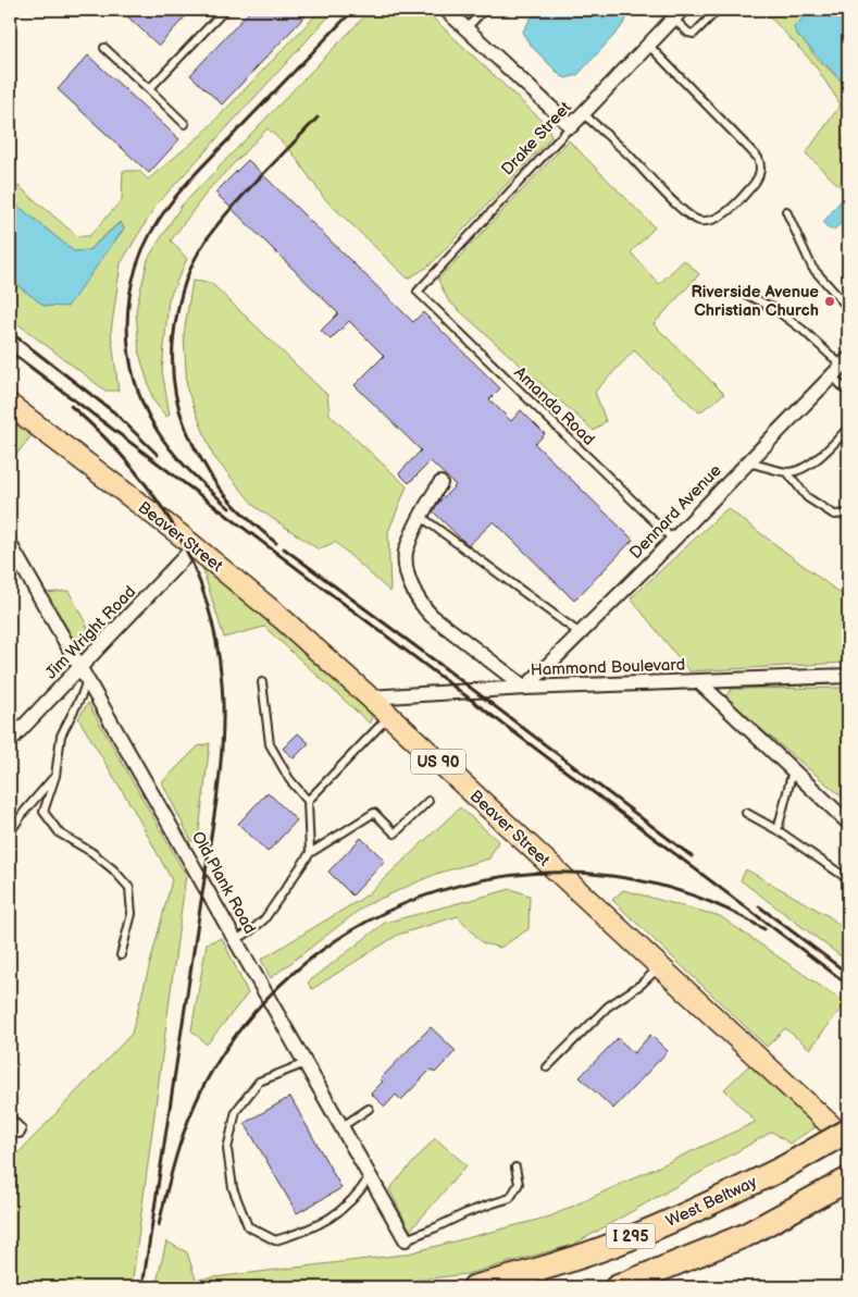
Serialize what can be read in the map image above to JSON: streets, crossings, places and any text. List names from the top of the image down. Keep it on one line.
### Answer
{"streets":{"highway":["West Beltway","I 295"],"main road":["Beaver Street","US 90"],"street":["Drake Street","Dennard Avenue","Jim Wright Road","Hammond Boulevard","Old Plank Road"],"lane":["Amanda Road"]},"crossings":[["Drake Street","Amanda Road"],["Amanda Road","Dennard Avenue"],["Dennard Avenue","Hammond Boulevard"],["Beaver Street","Jim Wright Road"],["Beaver Street","Hammond Boulevard"],["Jim Wright Road","Old Plank Road"]],"places":["Riverside Avenue Christian Church"]}
